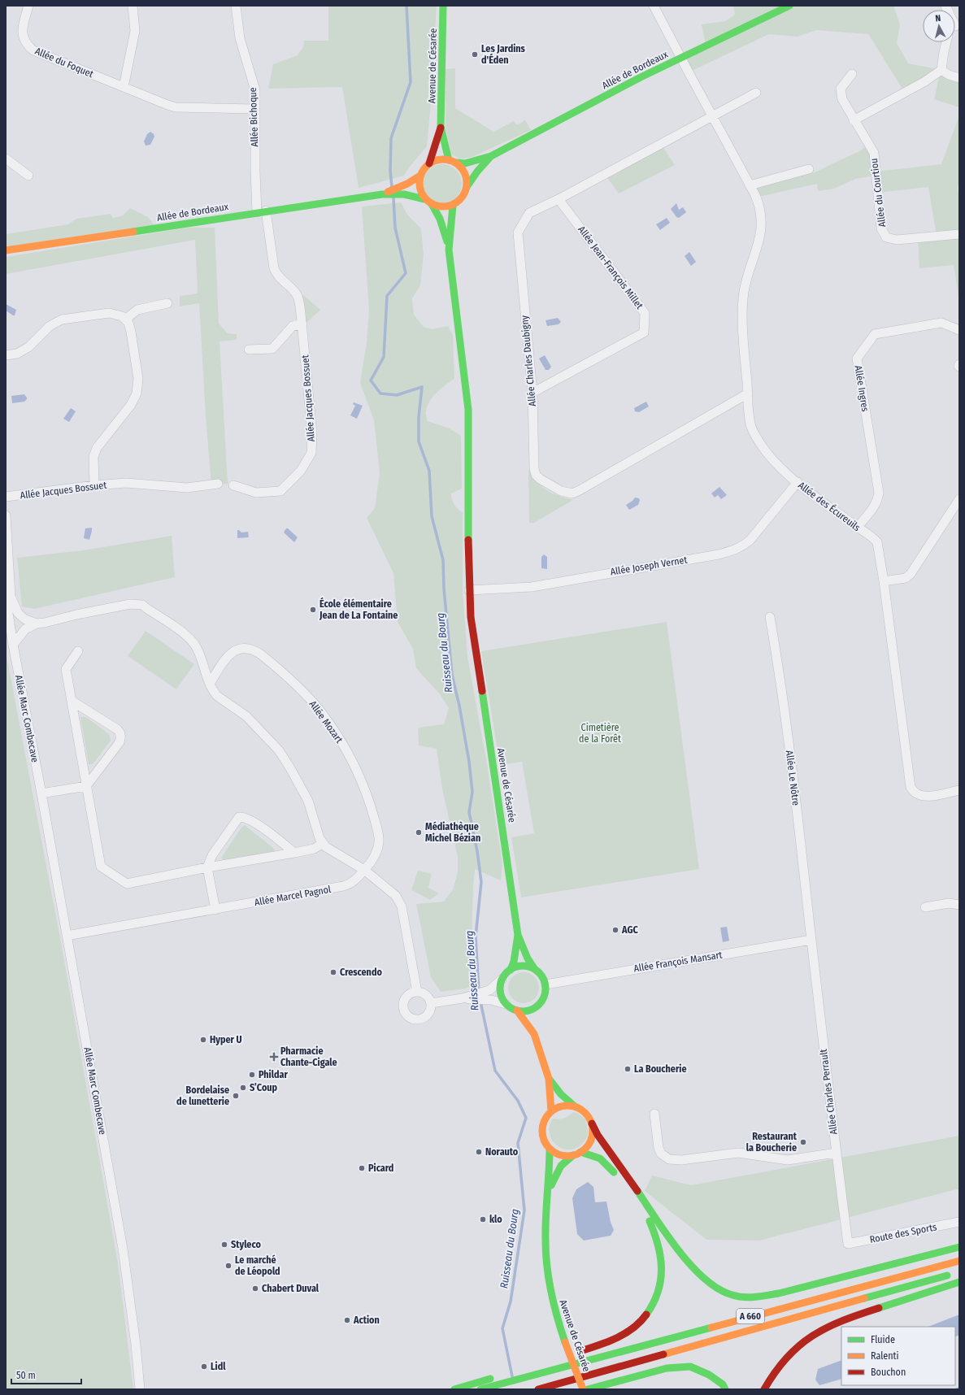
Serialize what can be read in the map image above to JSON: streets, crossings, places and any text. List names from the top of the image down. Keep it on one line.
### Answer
{"streets":{"main road":["Avenue de Césarée","Allée de Bordeaux","A 660"],"street":["Allée du Foquet","Allée Bichoque","Allée du Courtiou","Allée Jean-François Millet","Allée Charles Daubigny","Allée Ingres","Allée Jacques Bossuet","Allée des Écureuils","Allée Joseph Vernet","Allée Marc Combecave","Allée Mozart","Allée Le Nôtre","Allée Marcel Pagnol","Allée François Mansart","Allée Charles Perrault","Route des Sports"]},"crossings":[["Allée du Foquet","Allée Bichoque"],["Avenue de Césarée","Allée de Bordeaux"],["Avenue de Césarée","Allée Joseph Vernet"],["Avenue de Césarée","Allée François Mansart"],["Allée de Bordeaux","Allée Bichoque"],["Allée de Bordeaux","Allée Jacques Bossuet"],["Allée de Bordeaux","Allée des Écureuils"],["Allée Bichoque","Allée Jacques Bossuet"],["Allée Jean-François Millet","Allée Charles Daubigny"],["Allée Charles Daubigny","Allée des Écureuils"],["Allée Ingres","Allée des Écureuils"],["Allée des Écureuils","Allée Joseph Vernet"],["Allée Marc Combecave","Allée Marcel Pagnol"],["Allée Mozart","Allée Marcel Pagnol"],["Allée Le Nôtre","Allée François Mansart"],["Allée Le Nôtre","Allée Charles Perrault"],["Allée François Mansart","Allée Charles Perrault"],["Allée Charles Perrault","Route des Sports"]],"water":["Ruisseau du Bourg"],"parks":["Cimetière de la Forêt"],"places":{"other":["Les Jardins d'Éden","École élémentaire Jean de La Fontaine","Médiathèque Michel Bézian","AGC","Crescendo","Hyper U","La Boucherie","Phildar","S’Coup","Bordelaise de lunetterie","Restaurant la Boucherie","Norauto","Picard","klo","Styleco","Le marché de Léopold","Chabert Duval","Action","Lidl"],"health":["Pharmacie Chante-Cigale"]},"legend":["Fluide","Ralenti","Bouchon"],"scale_bar":"50 m","north":"top"}
